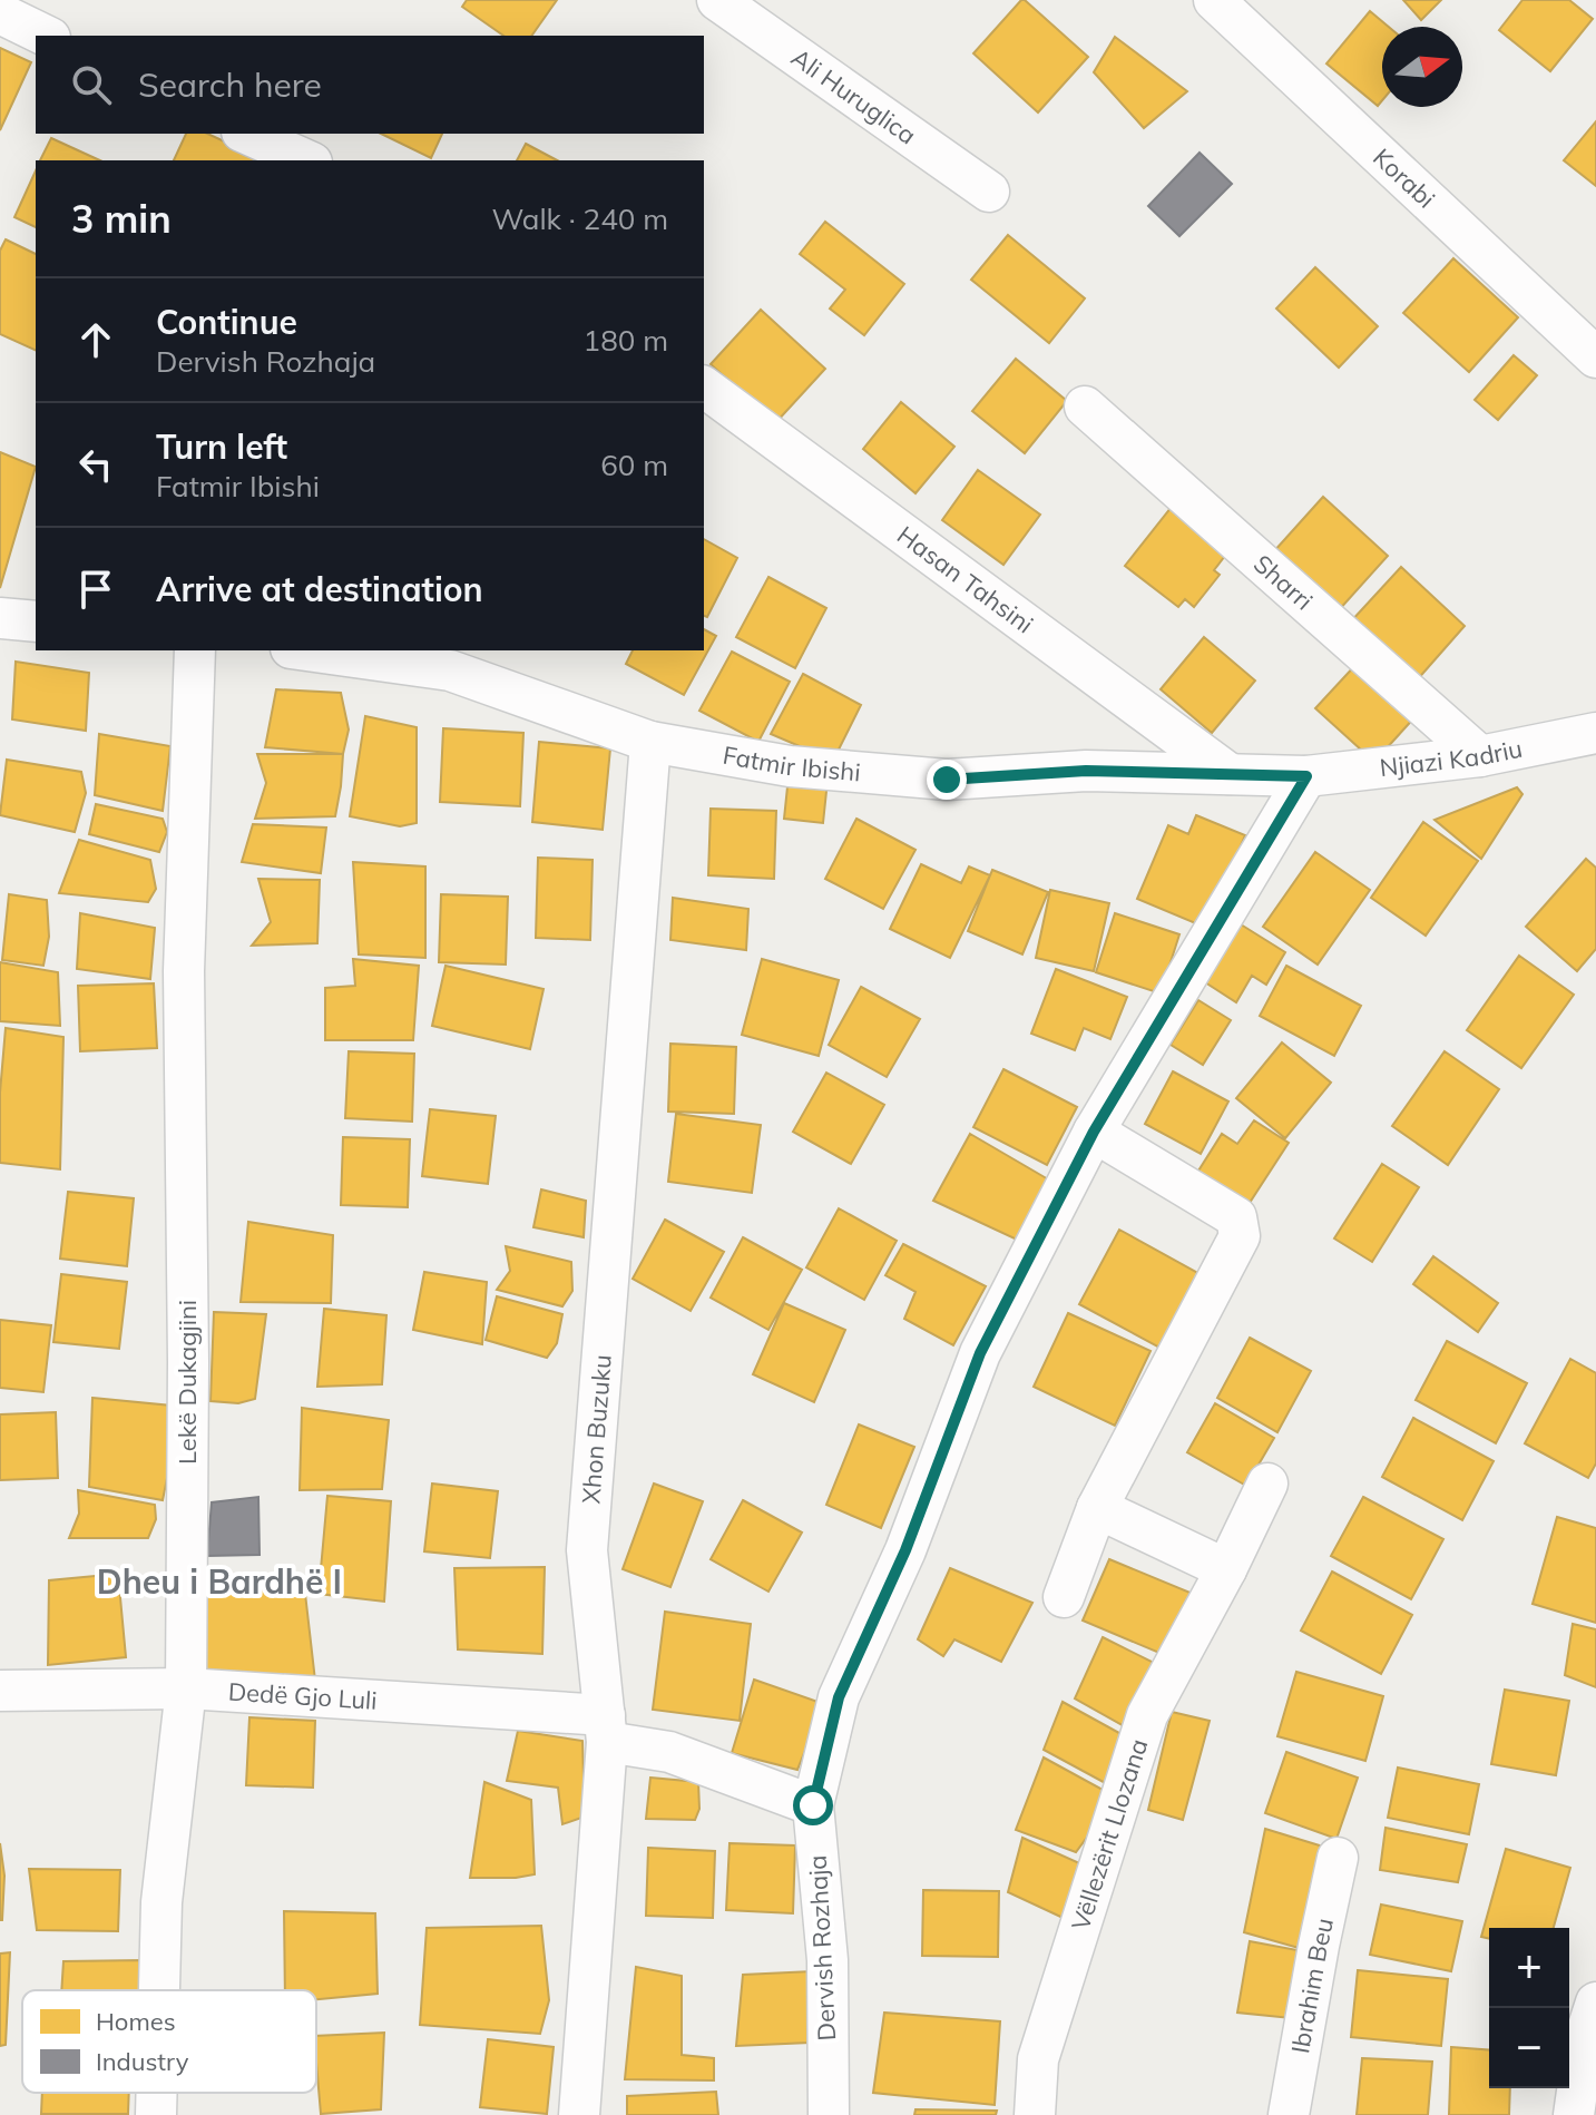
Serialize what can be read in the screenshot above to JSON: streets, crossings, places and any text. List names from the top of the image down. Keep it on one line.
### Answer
{"streets":{"street":["Ali Huruglica","Korabi","Hasan Tahsini","Sharri","Njiazi Kadriu","Fatmir Ibishi","Lekë Dukagjini","Xhon Buzuku","Dedë Gjo Luli","Vëllezërit Llozana","Dervish Rozhaja","Ibrahim Beu"]},"crossings":[["Hasan Tahsini","Fatmir Ibishi"],["Sharri","Njiazi Kadriu"],["Njiazi Kadriu","Fatmir Ibishi"],["Njiazi Kadriu","Dervish Rozhaja"],["Fatmir Ibishi","Xhon Buzuku"],["Fatmir Ibishi","Dervish Rozhaja"],["Lekë Dukagjini","Dedë Gjo Luli"],["Xhon Buzuku","Dedë Gjo Luli"],["Dedë Gjo Luli","Dervish Rozhaja"]],"districts":["Dheu i Bardhë I"],"legend":["Homes","Industry"],"north":"right","page":{"search":"Search here","heading":["3 min","Walk · 240 m"],"list":[["Continue","Dervish Rozhaja","180 m"],["Turn left","Fatmir Ibishi","60 m"],"Arrive at destination"],"map_buttons":["+","−"]}}
